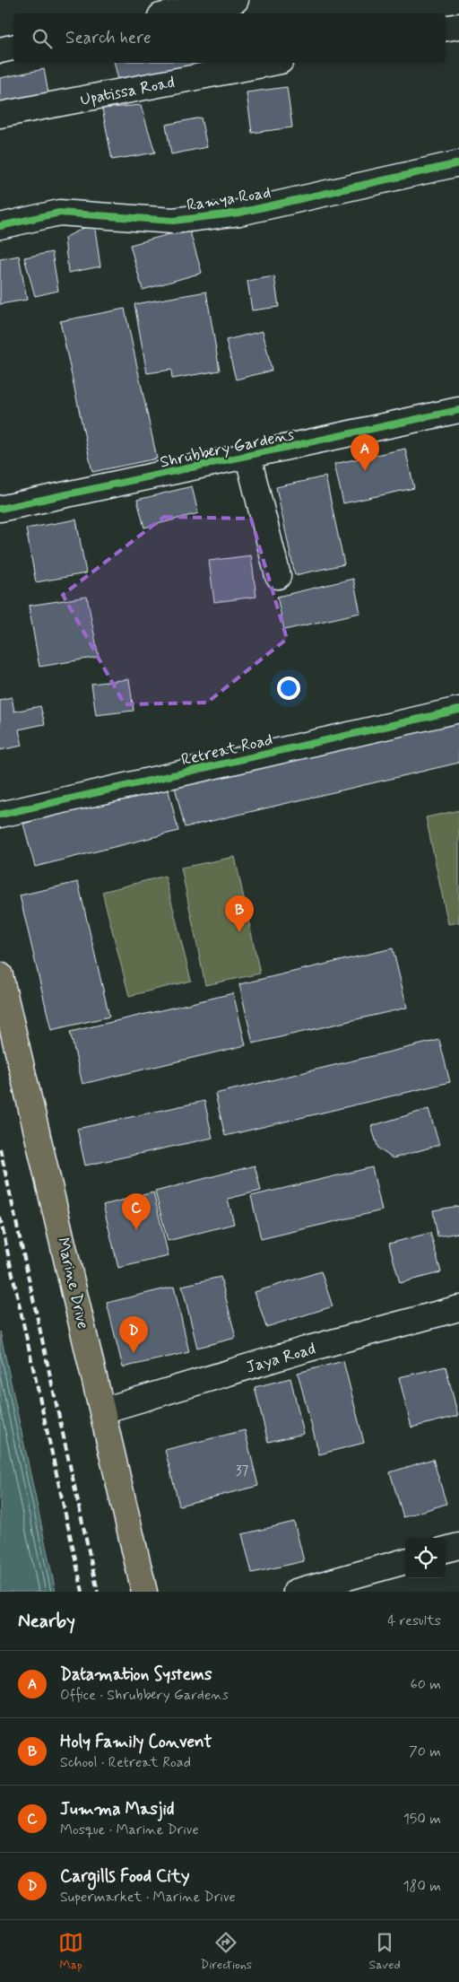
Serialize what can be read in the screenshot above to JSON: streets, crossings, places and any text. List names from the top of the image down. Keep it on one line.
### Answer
{"streets":{"main road":["Marine Drive"],"street":["Upatissa Road","Ramya Road","Shrubbery Gardens","Retreat Road","Jaya Road"]},"crossings":[["Marine Drive","Jaya Road"]],"house_numbers":["37"],"page":{"search":"Search here","pins":["A","B","C","D"],"heading":["Nearby","4 results"],"list":[{"mark":"A","name":"Datamation Systems","note":"Office · Shrubbery Gardens","value":"60 m"},{"mark":"B","name":"Holy Family Convent","note":"School · Retreat Road","value":"70 m"},{"mark":"C","name":"Jumma Masjid","note":"Mosque · Marine Drive","value":"150 m"},{"mark":"D","name":"Cargills Food City","note":"Supermarket · Marine Drive","value":"180 m"}],"nav":["Map","Directions","Saved"]}}
